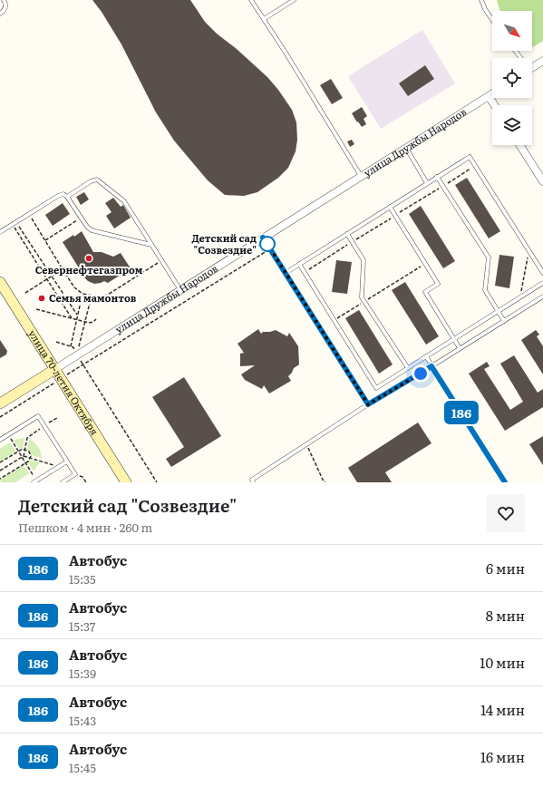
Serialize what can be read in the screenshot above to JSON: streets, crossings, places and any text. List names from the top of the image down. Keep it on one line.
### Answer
{"streets":{"main road":["улица Дружбы Народов","улица 70-летия Октября"]},"crossings":[["улица Дружбы Народов","улица 70-летия Октября"]],"places":["Детский сад \"Созвездие\"","Севернефтегазпром","Семья мамонтов"],"lines":["bus line 186"],"north":"bottom right","page":{"on_map":"186","heading":["Детский сад \"Созвездие\"","Пешком · 4 мин · 260 m"],"list":[{"mark":"186","name":"Автобус","note":"15:35","value":"6 мин"},{"mark":"186","name":"Автобус","note":"15:37","value":"8 мин"},{"mark":"186","name":"Автобус","note":"15:39","value":"10 мин"},{"mark":"186","name":"Автобус","note":"15:43","value":"14 мин"},{"mark":"186","name":"Автобус","note":"15:45","value":"16 мин"}]}}
